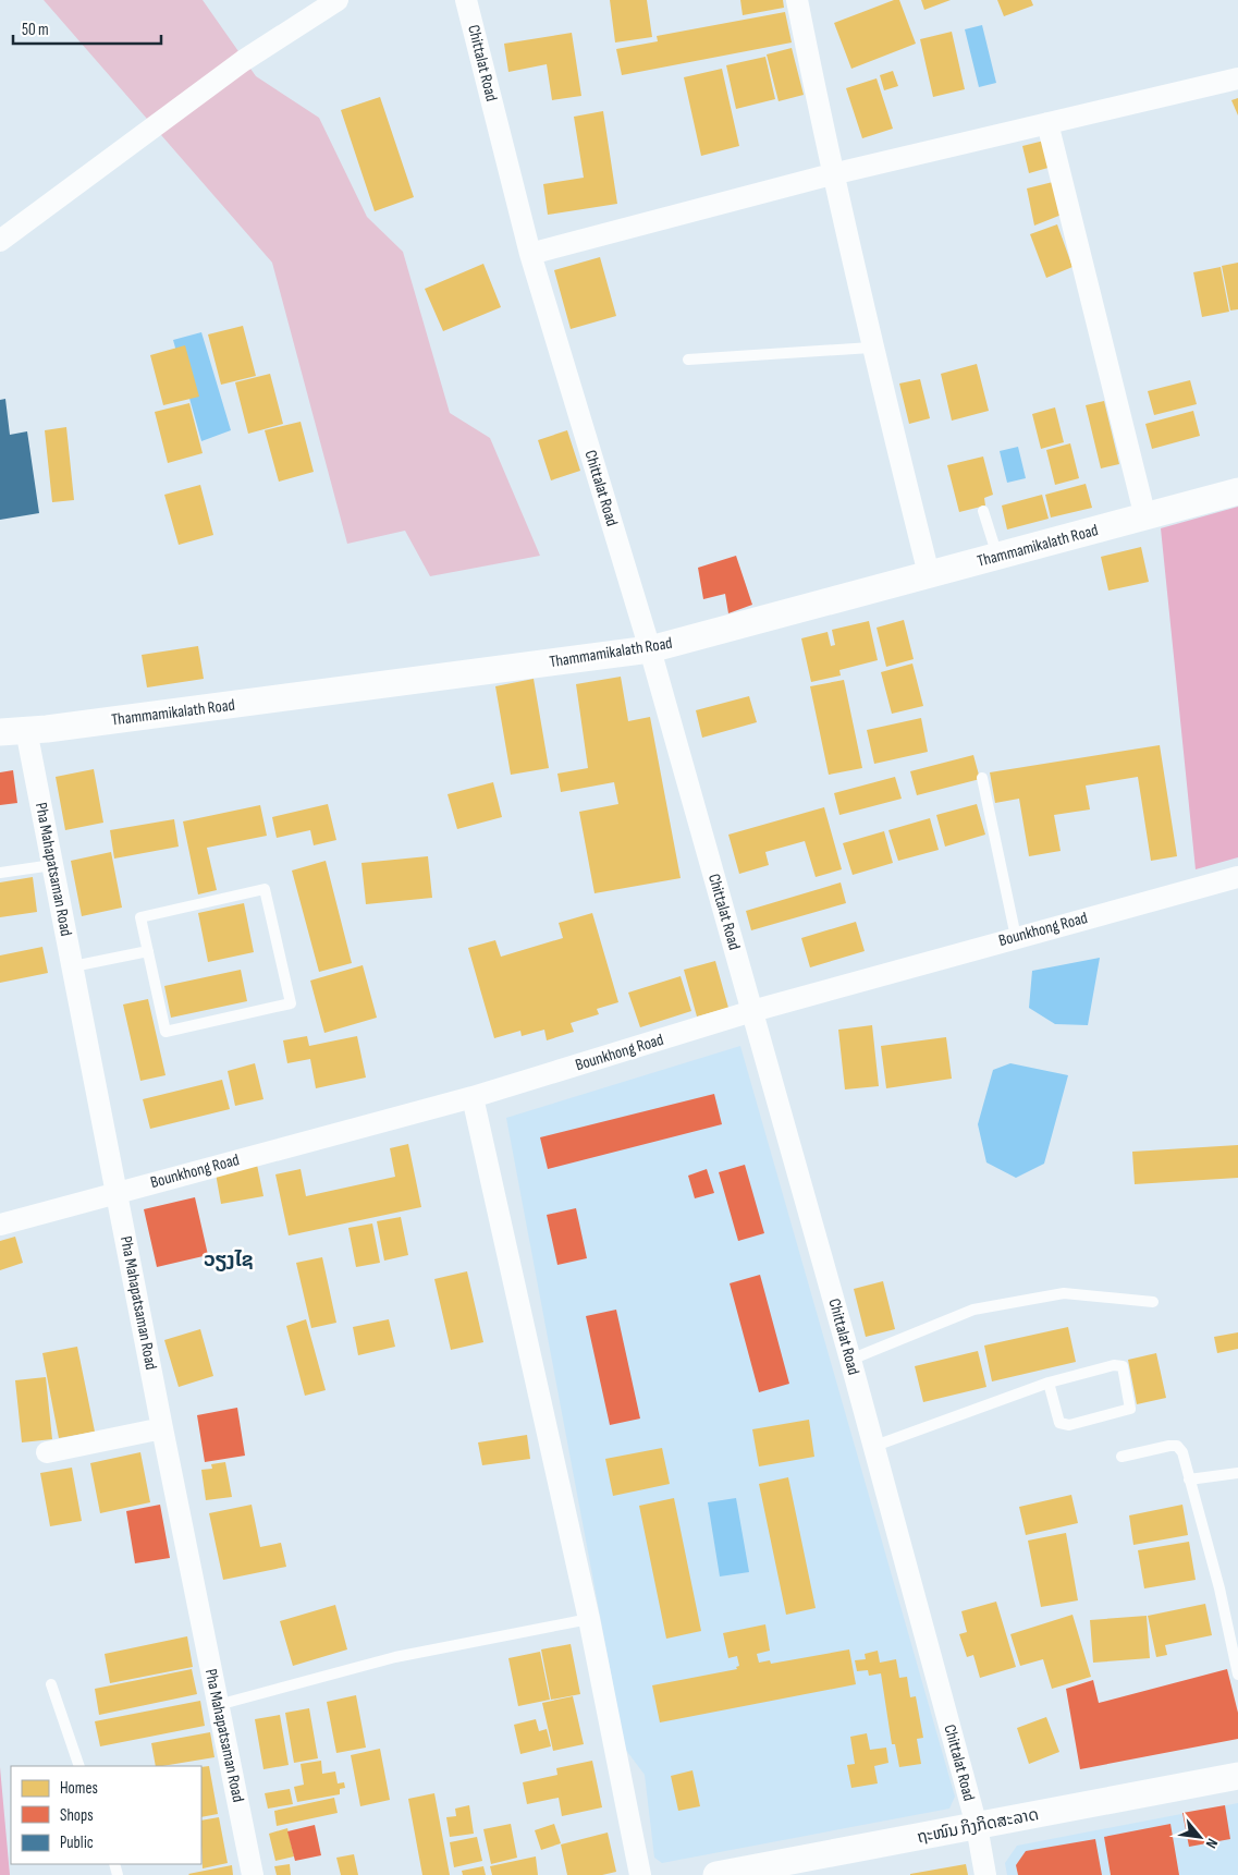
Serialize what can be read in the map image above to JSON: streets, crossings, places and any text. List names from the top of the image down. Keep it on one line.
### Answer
{"streets":{"street":["Chittalat Road","Thammamikalath Road","Pha Mahapatsaman Road","Bounkhong Road","ຖະໜົນ ກິງກິດສະລາດ"]},"crossings":[["Chittalat Road","Thammamikalath Road"],["Chittalat Road","Bounkhong Road"],["Chittalat Road","ຖະໜົນ ກິງກິດສະລາດ"],["Thammamikalath Road","Pha Mahapatsaman Road"],["Pha Mahapatsaman Road","Bounkhong Road"]],"districts":["ວຽງໄຊ"],"legend":["Homes","Shops","Public"],"scale_bar":"50 m","north":"bottom right"}
